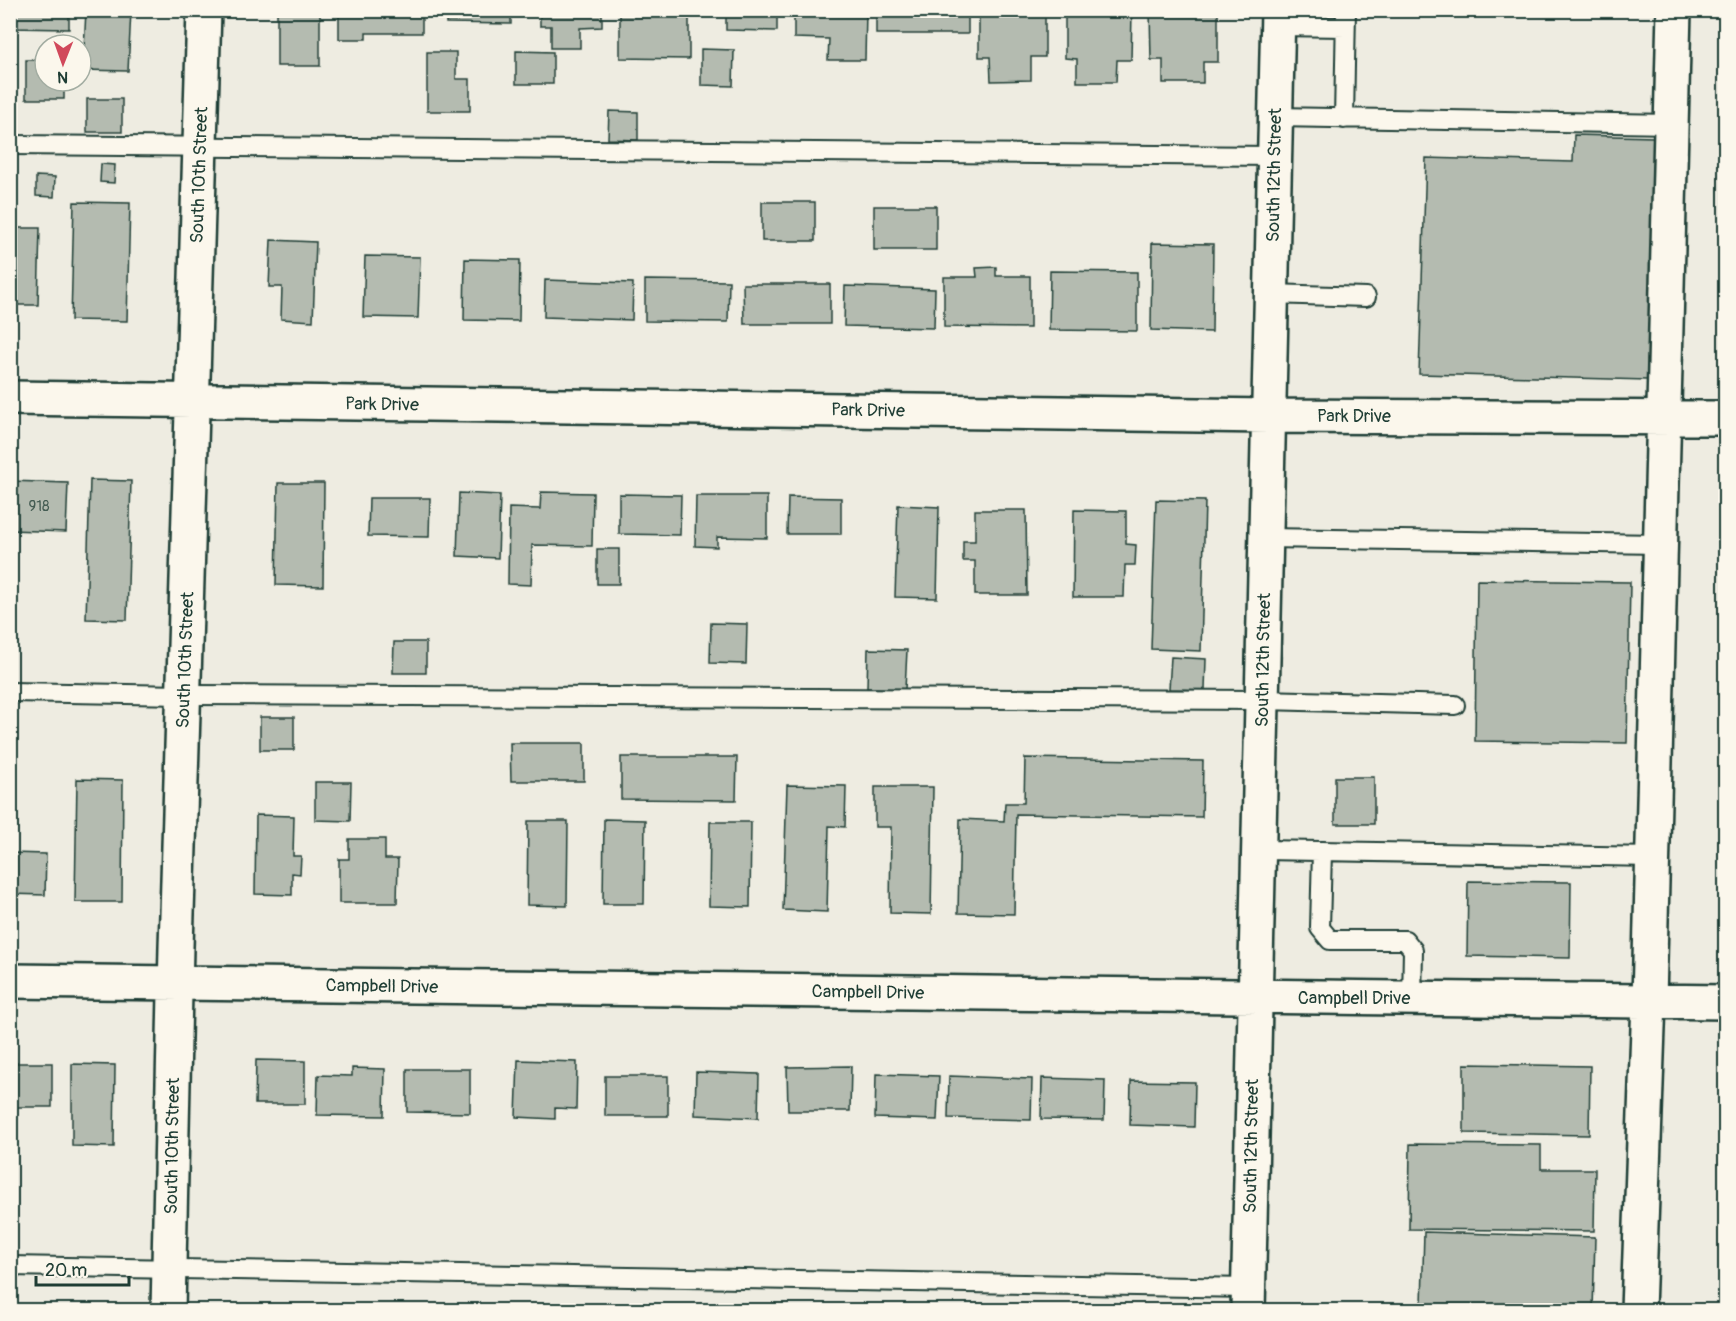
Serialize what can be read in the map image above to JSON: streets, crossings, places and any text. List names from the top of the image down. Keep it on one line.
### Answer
{"streets":{"street":["South 10th Street","South 12th Street","Park Drive","Campbell Drive"]},"crossings":[["South 10th Street","Park Drive"],["South 10th Street","Campbell Drive"],["South 12th Street","Park Drive"],["South 12th Street","Campbell Drive"]],"house_numbers":["918"],"scale_bar":"20 m","north":"bottom"}
